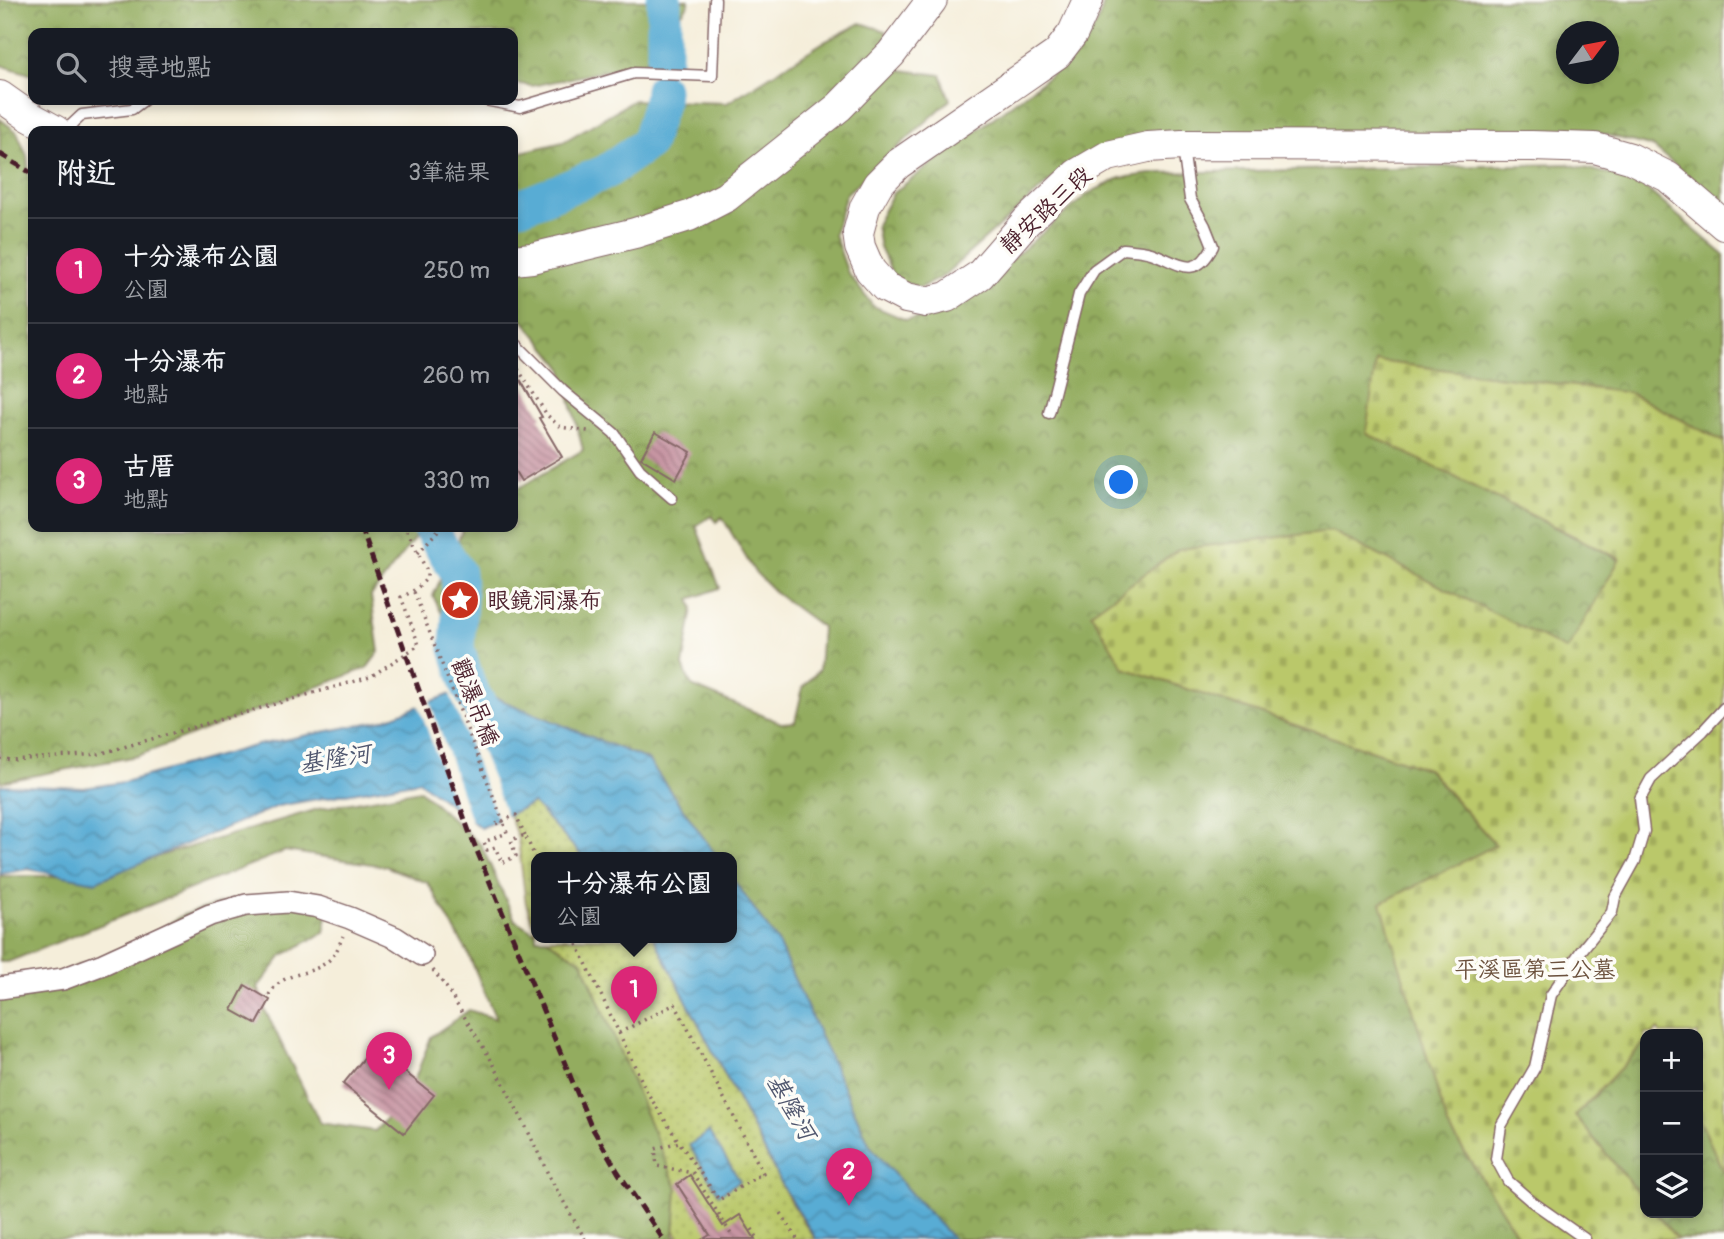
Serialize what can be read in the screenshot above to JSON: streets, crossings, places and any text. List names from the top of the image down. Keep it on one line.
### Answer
{"streets":{"main road":["靜安路三段"],"path":["觀瀑吊橋"]},"water":["基隆河"],"parks":["平溪區第三公墓"],"places":{"place":["眼鏡洞瀑布"]},"north":"top right","page":{"search":"搜尋地點","heading":["附近","3筆結果"],"list":[{"mark":"1","name":"十分瀑布公園","note":"公園","value":"250 m"},{"mark":"2","name":"十分瀑布","note":"地點","value":"260 m"},{"mark":"3","name":"古厝","note":"地點","value":"330 m"}],"popup":["十分瀑布公園","公園"],"pins":["1","3","2"],"map_buttons":["+","−"]}}
